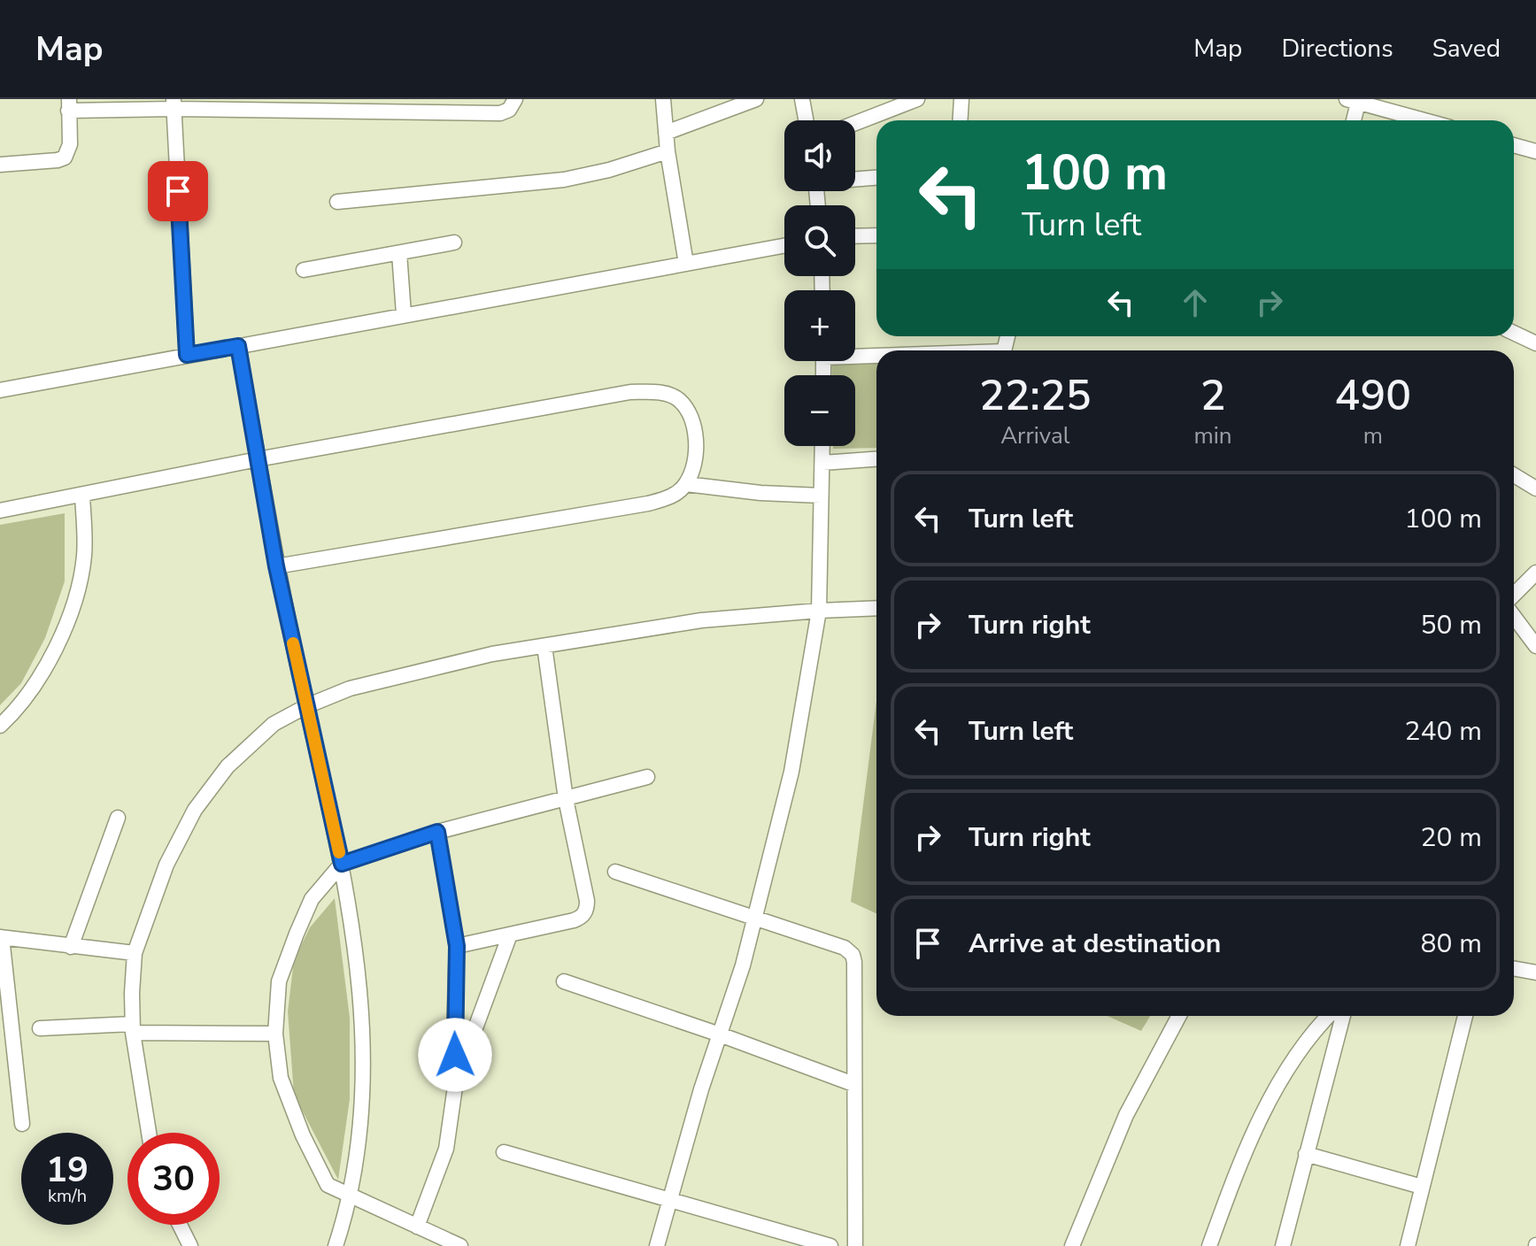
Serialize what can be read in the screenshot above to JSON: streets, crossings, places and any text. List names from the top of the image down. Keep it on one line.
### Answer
{"page":{"header":"Map","nav":["Map","Directions","Saved"],"map_buttons":["+","−"],"turn":["100 m","Turn left"],"eta":["22:25","Arrival","2","min","490","m"],"list":[{"name":"Turn left","value":"100 m"},{"name":"Turn right","value":"50 m"},{"name":"Turn left","value":"240 m"},{"name":"Turn right","value":"20 m"},{"name":"Arrive at destination","value":"80 m"}],"speed":"19 km/h","limit":"30"}}
